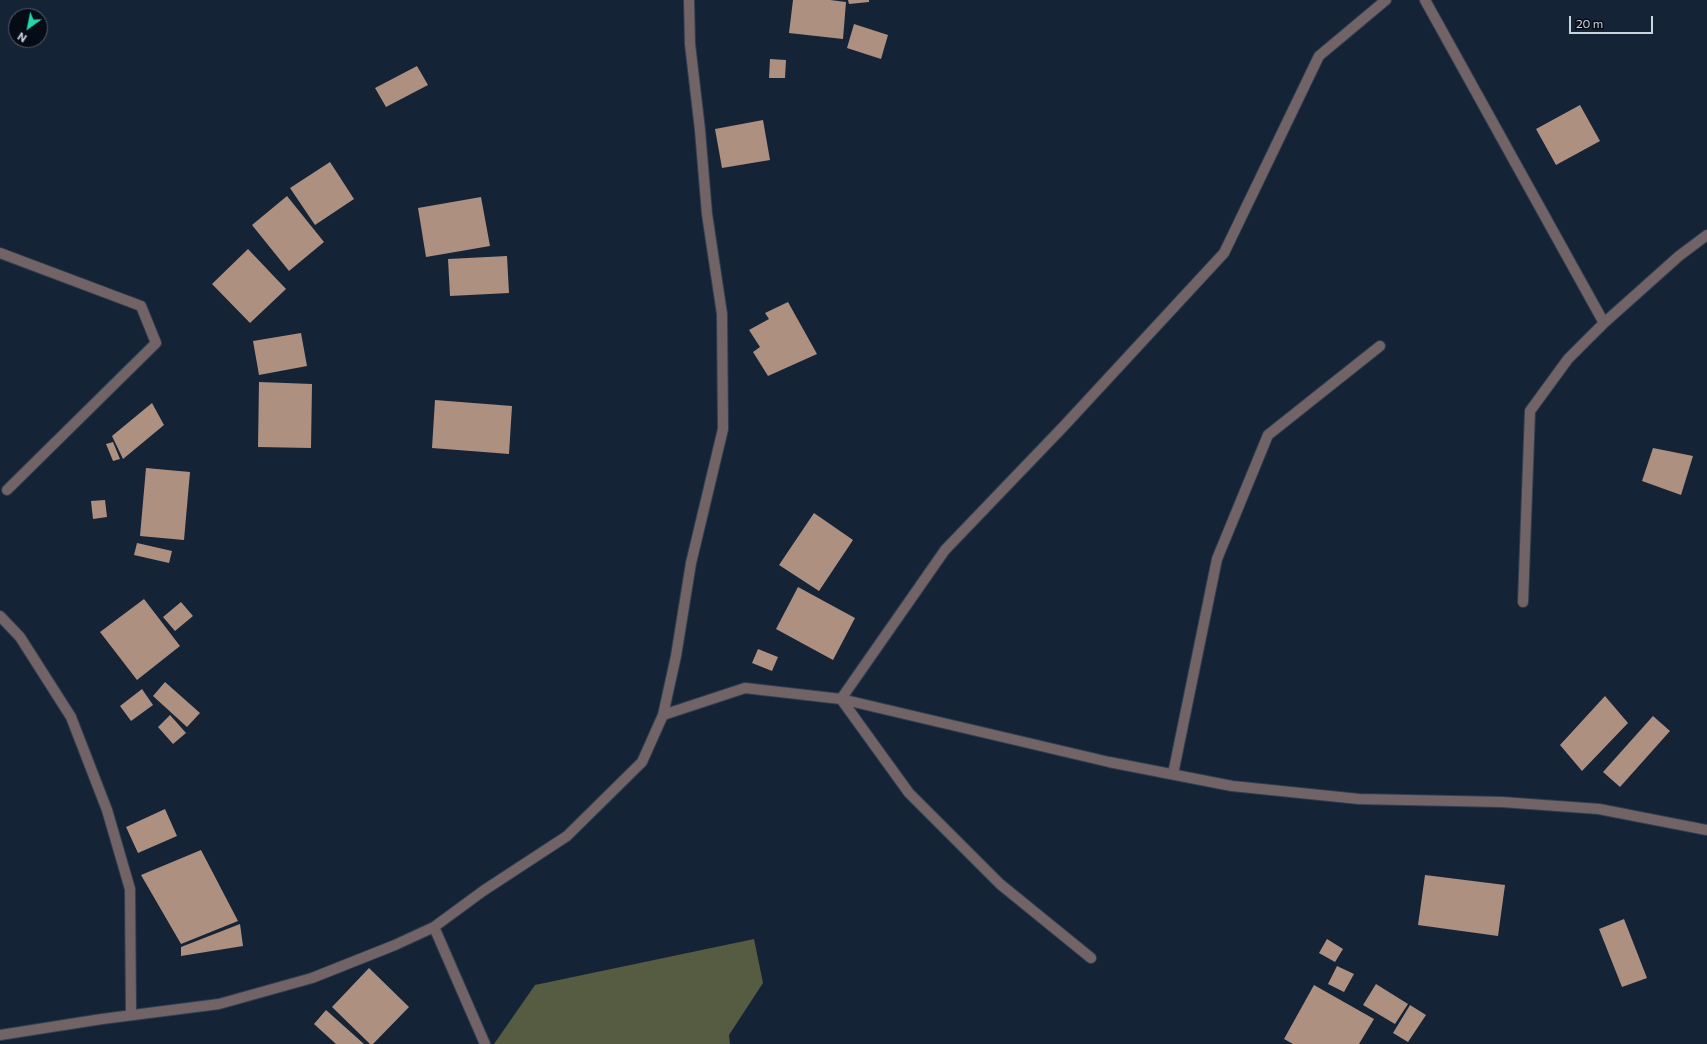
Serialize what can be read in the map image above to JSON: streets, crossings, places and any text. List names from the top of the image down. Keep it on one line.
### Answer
{"scale_bar":"20 m","north":"bottom left"}
